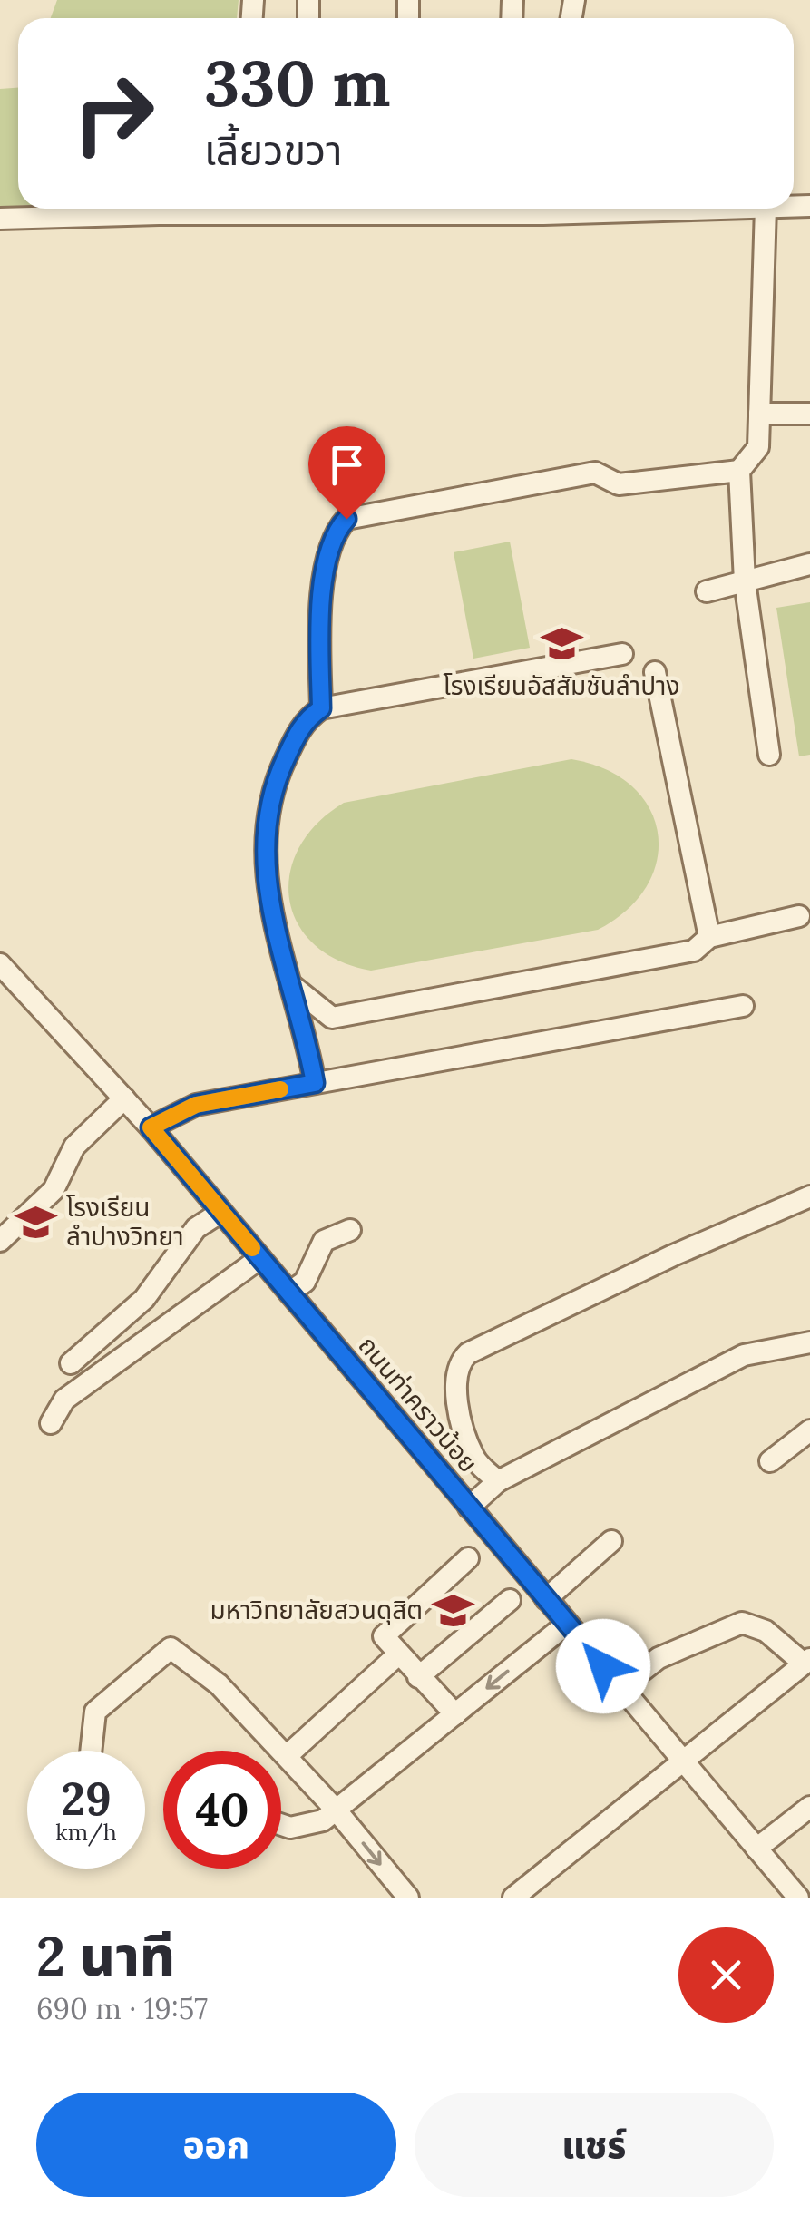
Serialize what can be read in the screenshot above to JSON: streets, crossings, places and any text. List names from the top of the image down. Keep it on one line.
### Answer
{"streets":{"street":["ถนนท่าคราวน้อย"]},"places":{"school or university":["โรงเรียนอัสสัมชันลำปาง","โรงเรียน ลำปางวิทยา","มหาวิทยาลัยสวนดุสิต"]},"page":{"turn":["330 m","เลี้ยวขวา"],"speed":"29 km/h","limit":"40","heading":["2 นาที","690 m · 19:57"],"buttons":["ออก","แชร์"]}}
